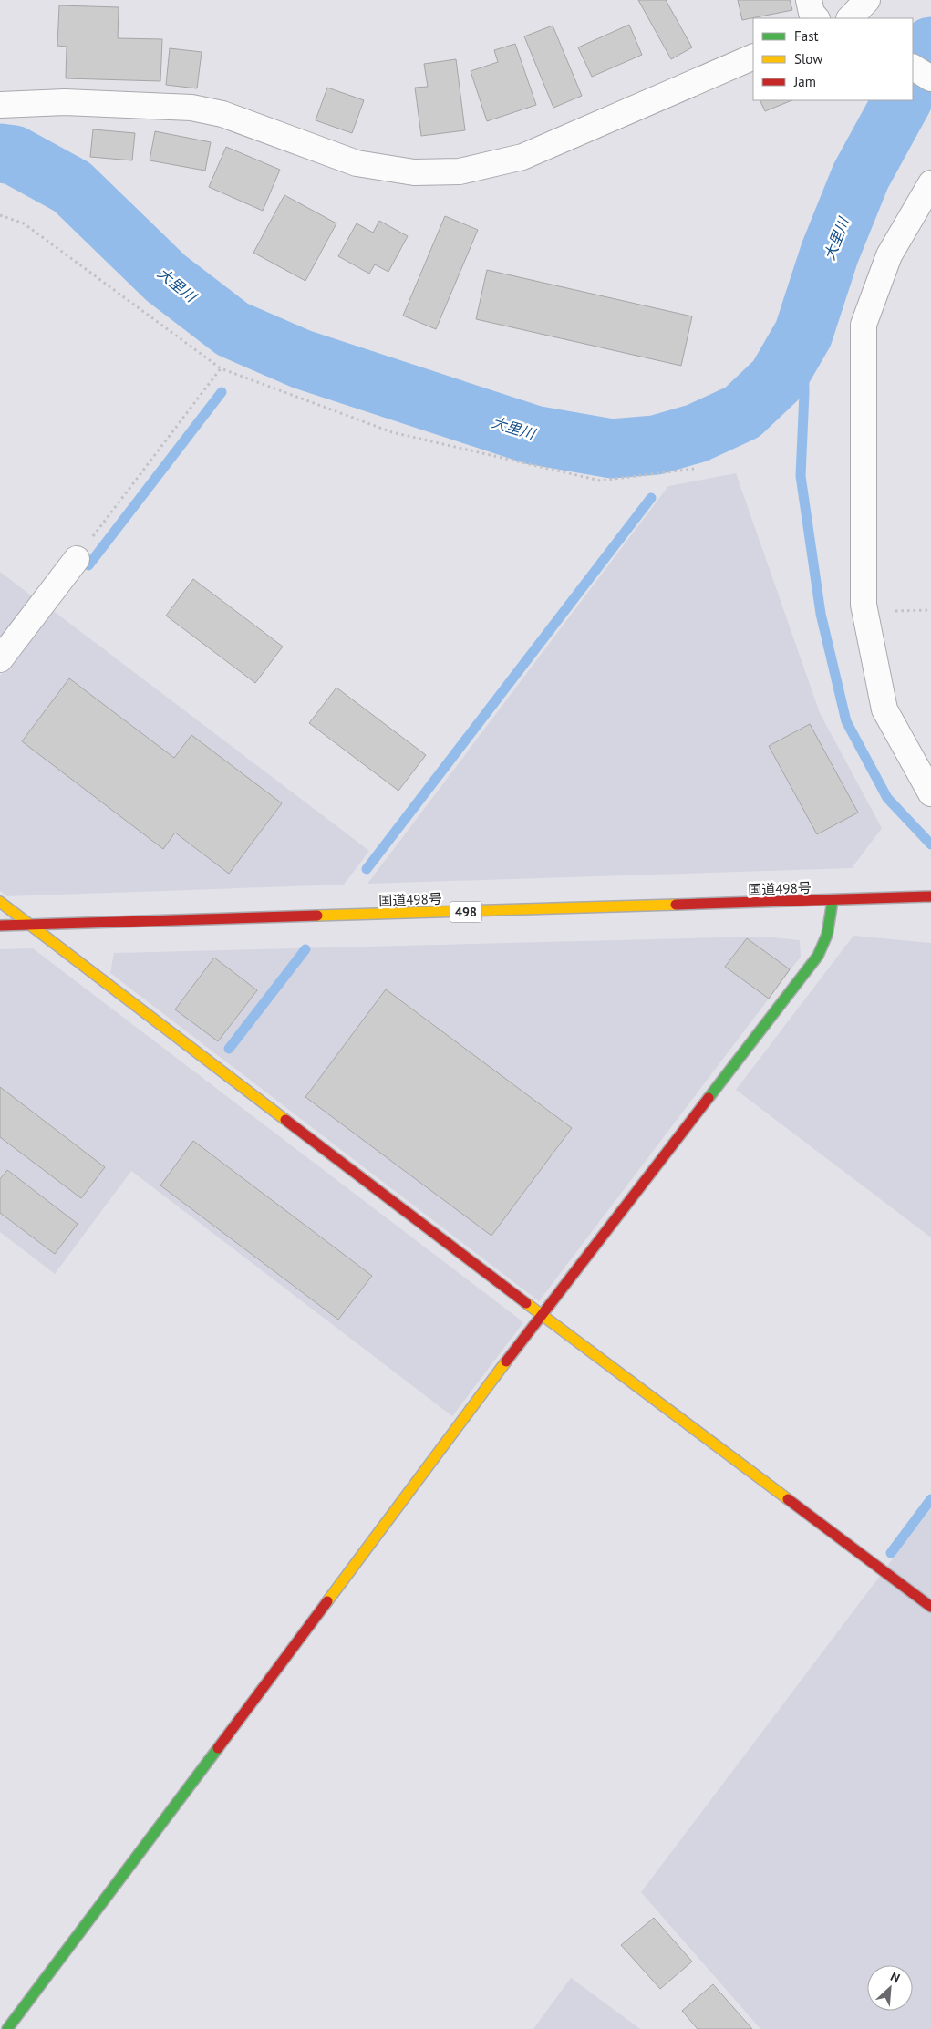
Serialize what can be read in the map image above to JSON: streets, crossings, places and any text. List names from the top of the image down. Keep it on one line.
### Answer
{"streets":{"main road":["国道498号","498"]},"water":["大里川"],"legend":["Fast","Slow","Jam"],"north":"top right"}
